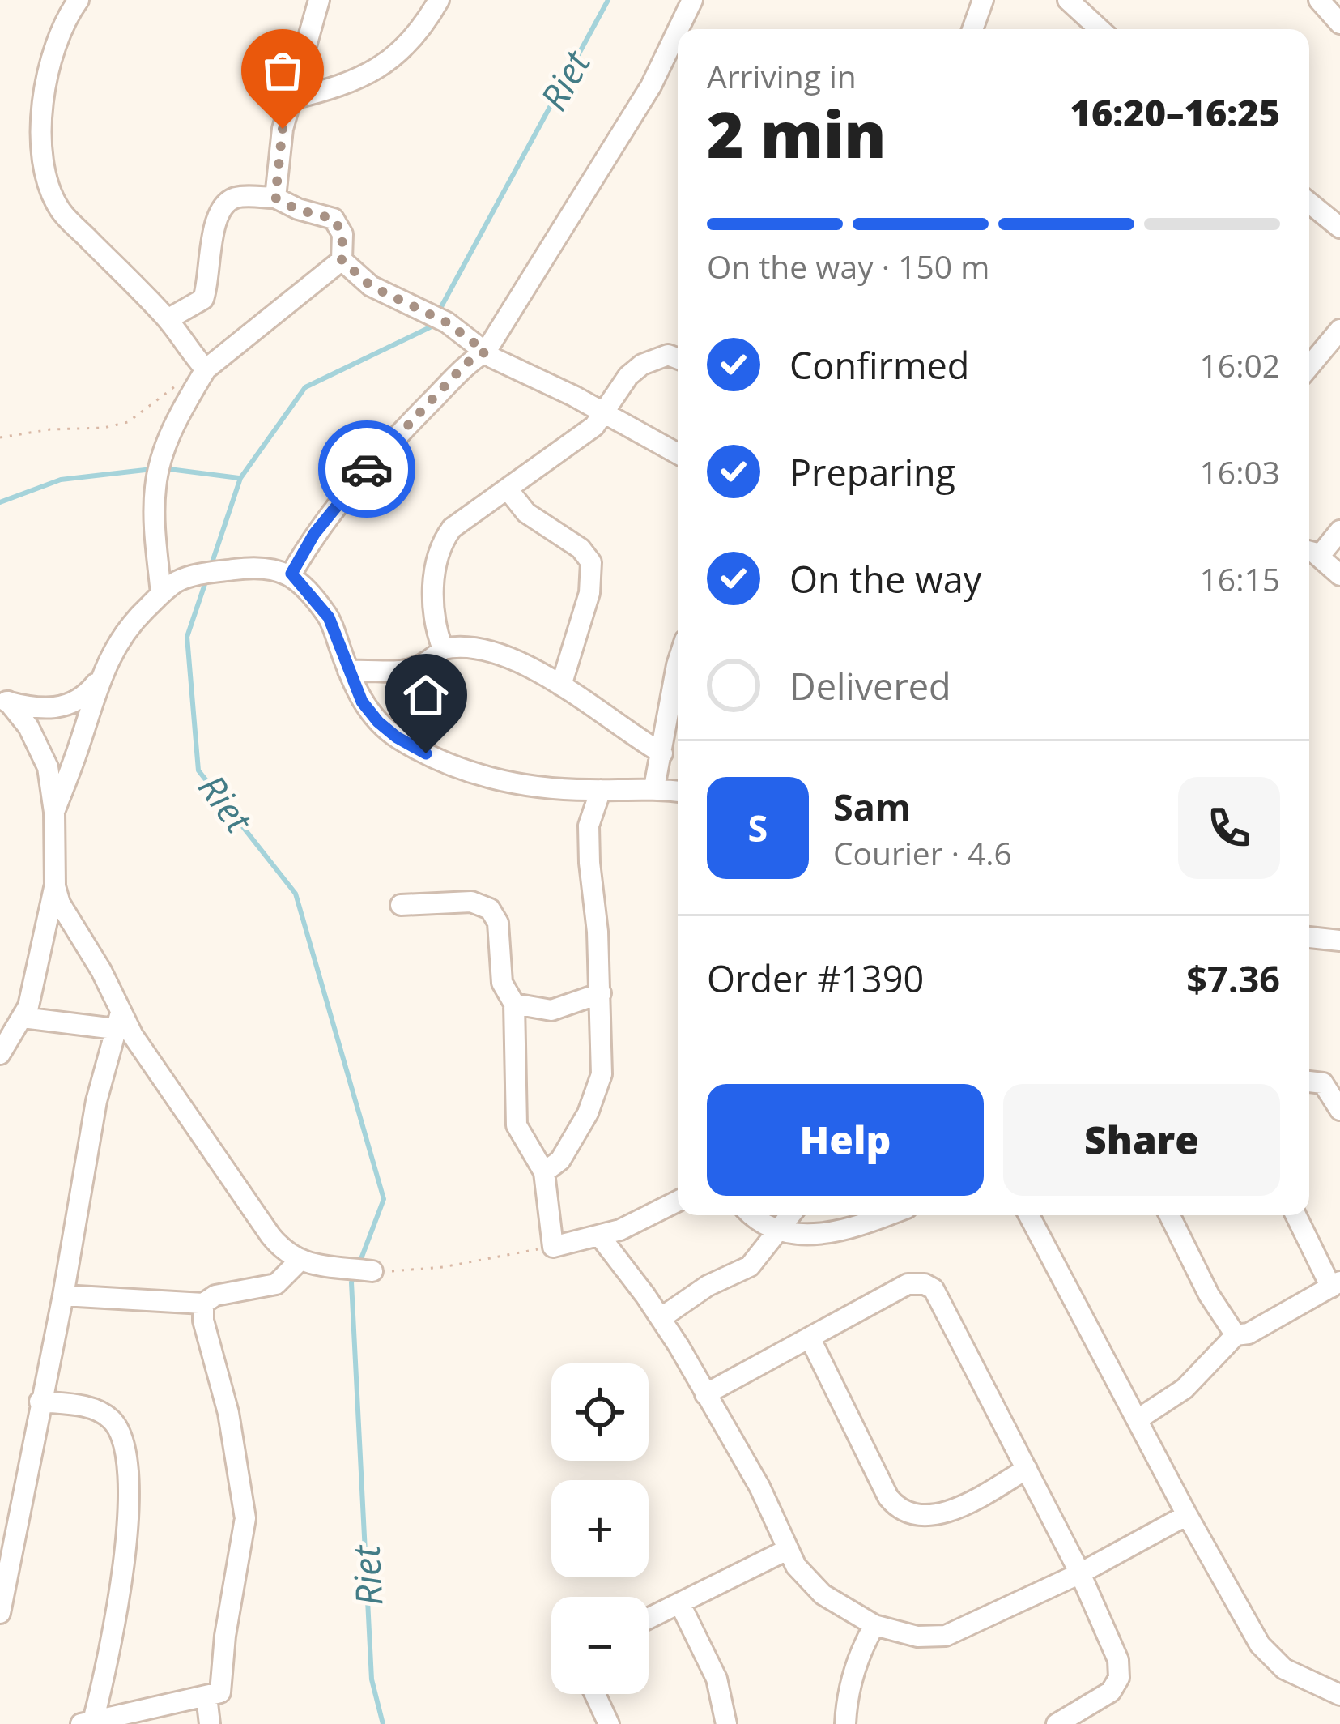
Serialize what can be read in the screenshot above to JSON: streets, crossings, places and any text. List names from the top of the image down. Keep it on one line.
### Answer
{"water":["Riet"],"page":{"heading":["2 min","Arriving in","16:20–16:25"],"panel":["Sam","Courier · 4.6","Order #1390","$7.36"],"bar":"On the way · 150 m","list":[["Confirmed","16:02"],["Preparing","16:03"],["On the way","16:15"],"Delivered"],"round":"S","buttons":["Help","Share"],"map_buttons":["+","−"]}}
